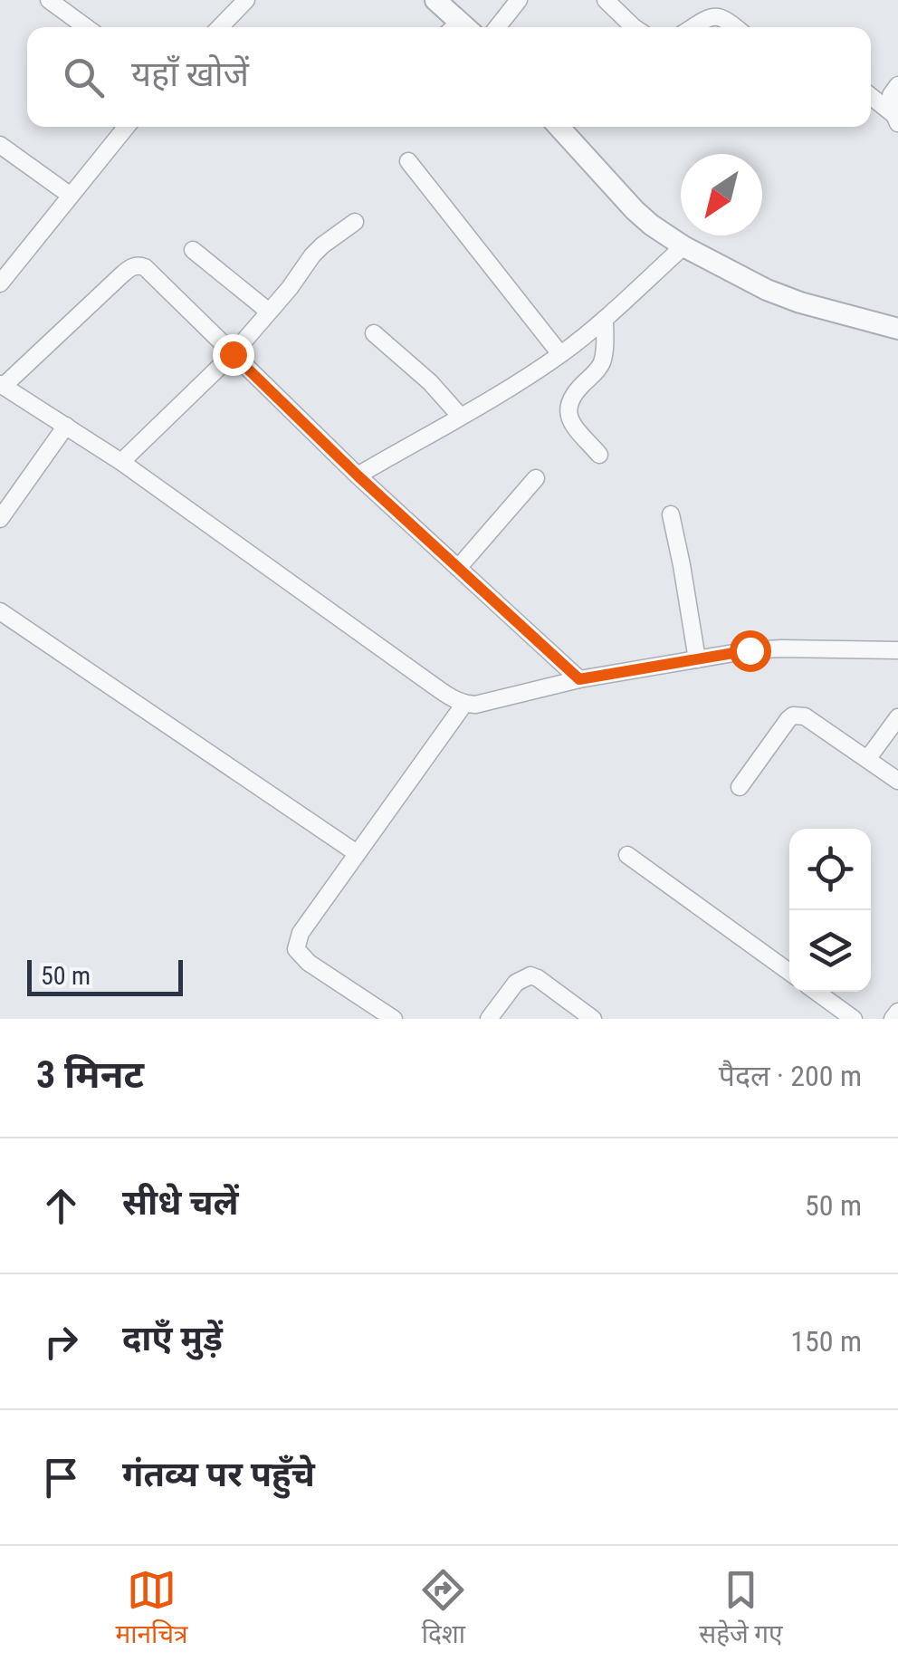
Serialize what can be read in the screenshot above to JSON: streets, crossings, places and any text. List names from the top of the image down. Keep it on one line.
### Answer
{"scale_bar":"50 m","north":"bottom left","page":{"search":"यहाँ खोजें","scale":"50 m","heading":["3 मिनट","पैदल · 200 m"],"list":[["सीधे चलें","50 m"],["दाएँ मुड़ें","150 m"],"गंतव्य पर पहुँचे"],"nav":["मानचित्र","दिशा","सहेजे गए"]}}
